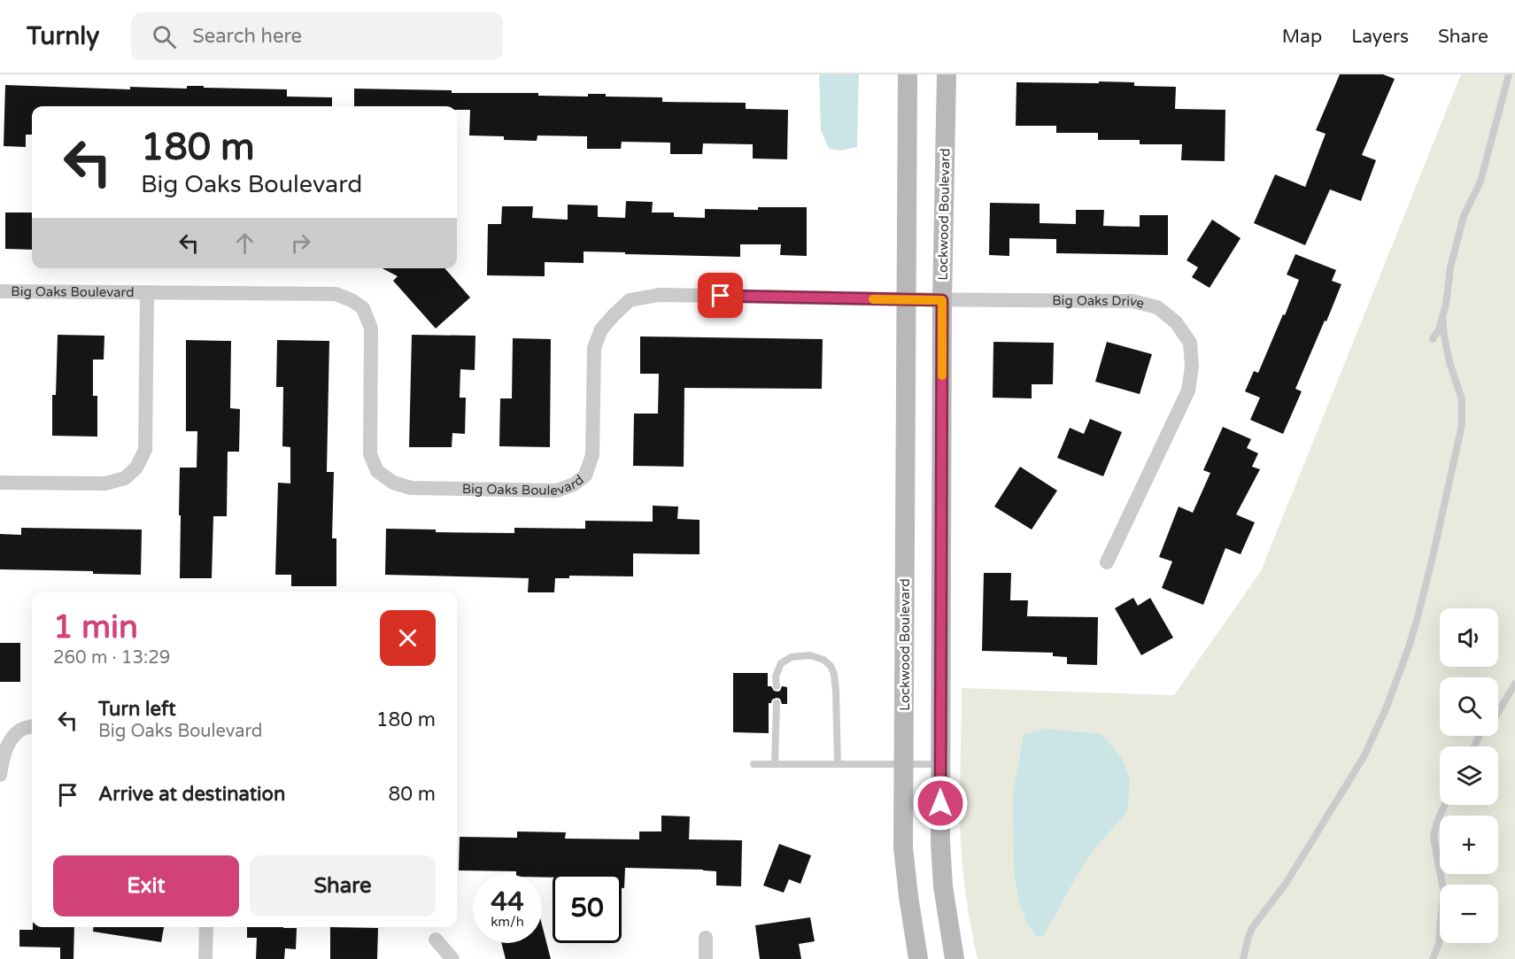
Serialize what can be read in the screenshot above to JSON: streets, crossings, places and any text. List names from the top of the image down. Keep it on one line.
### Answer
{"streets":{"main road":["Lockwood Boulevard"],"street":["Big Oaks Boulevard","Big Oaks Drive"]},"crossings":[["Lockwood Boulevard","Big Oaks Boulevard"],["Lockwood Boulevard","Big Oaks Drive"],["Big Oaks Boulevard","Big Oaks Drive"]],"page":{"header":"Turnly","search":"Search here","nav":["Map","Layers","Share"],"turn":["180 m","Big Oaks Boulevard"],"heading":["1 min","260 m · 13:29"],"map_buttons":["+","−"],"list":[{"name":"Turn left","note":"Big Oaks Boulevard","value":"180 m"},{"name":"Arrive at destination","value":"80 m"}],"buttons":["Exit","Share"],"speed":"44 km/h","limit":"50"}}
